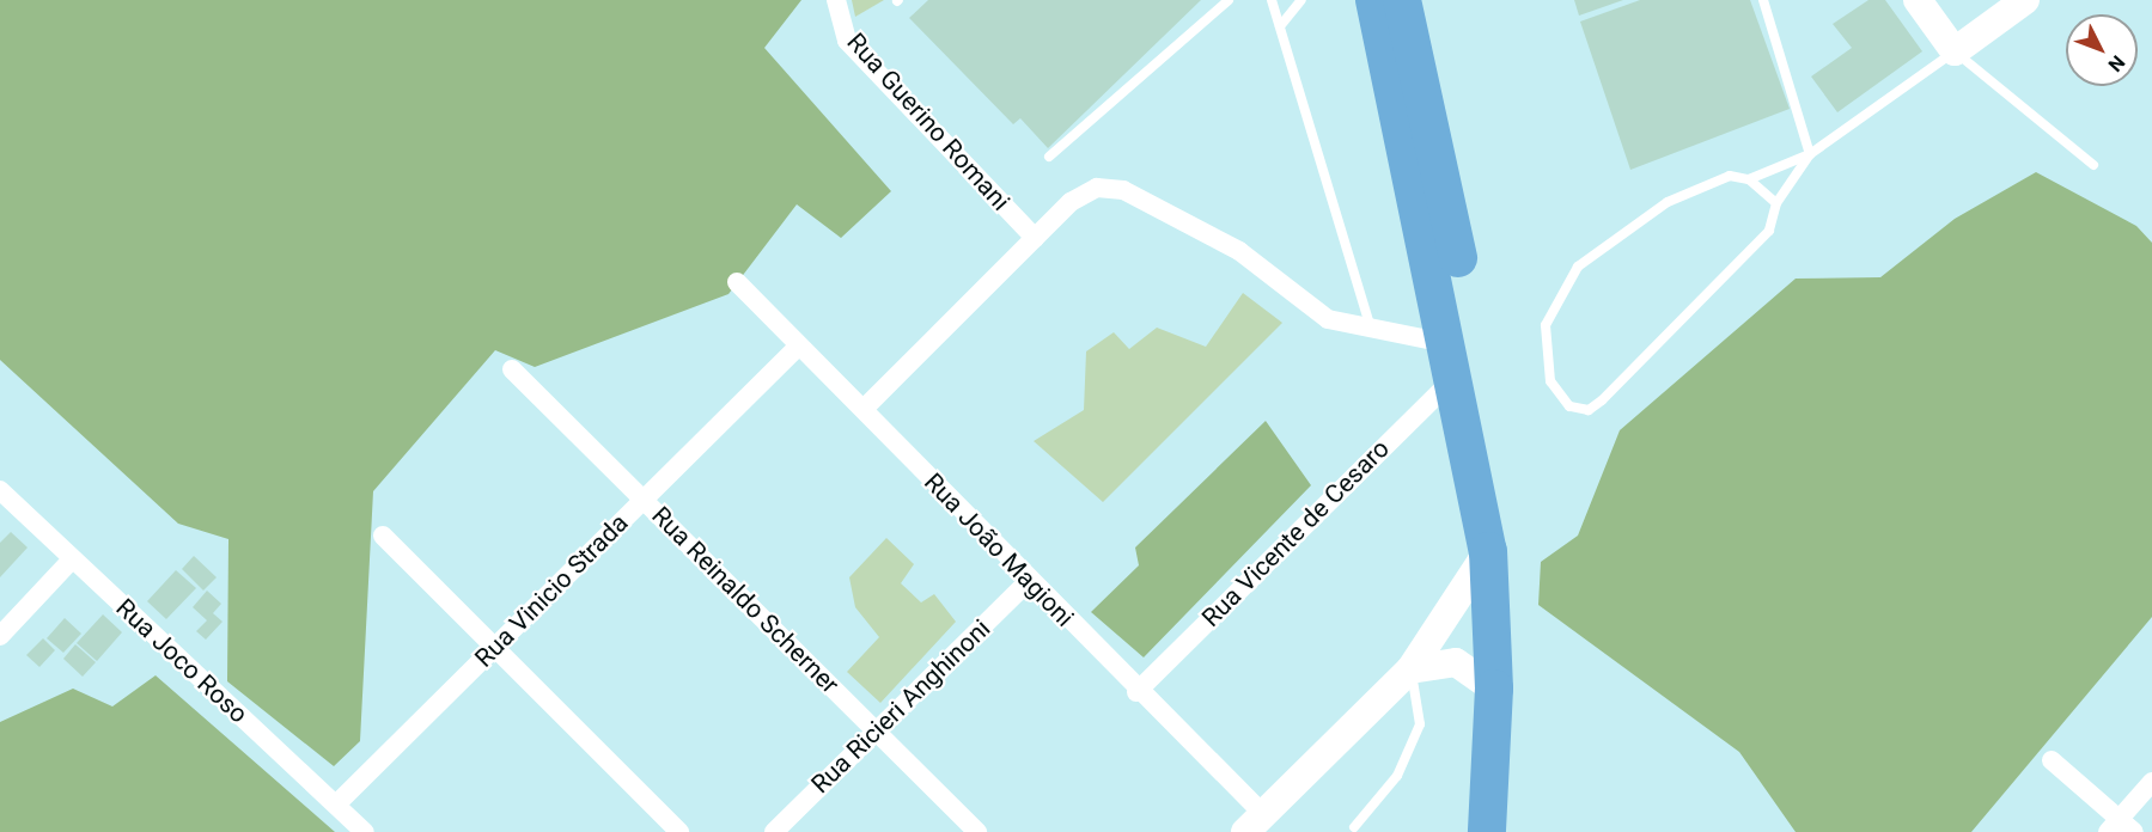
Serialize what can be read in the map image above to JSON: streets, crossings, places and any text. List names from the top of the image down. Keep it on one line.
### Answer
{"streets":{"street":["Rua Guerino Romani","Rua Vicente de Cesaro","Rua João Magioni","Rua Vinicio Strada","Rua Reinaldo Scherner","Rua Joco Roso","Rua Ricieri Anghinoni"]},"crossings":[["Rua Vicente de Cesaro","Rua João Magioni"],["Rua João Magioni","Rua Vinicio Strada"],["Rua João Magioni","Rua Ricieri Anghinoni"],["Rua Vinicio Strada","Rua Reinaldo Scherner"],["Rua Vinicio Strada","Rua Joco Roso"],["Rua Reinaldo Scherner","Rua Ricieri Anghinoni"]],"north":"bottom right"}
